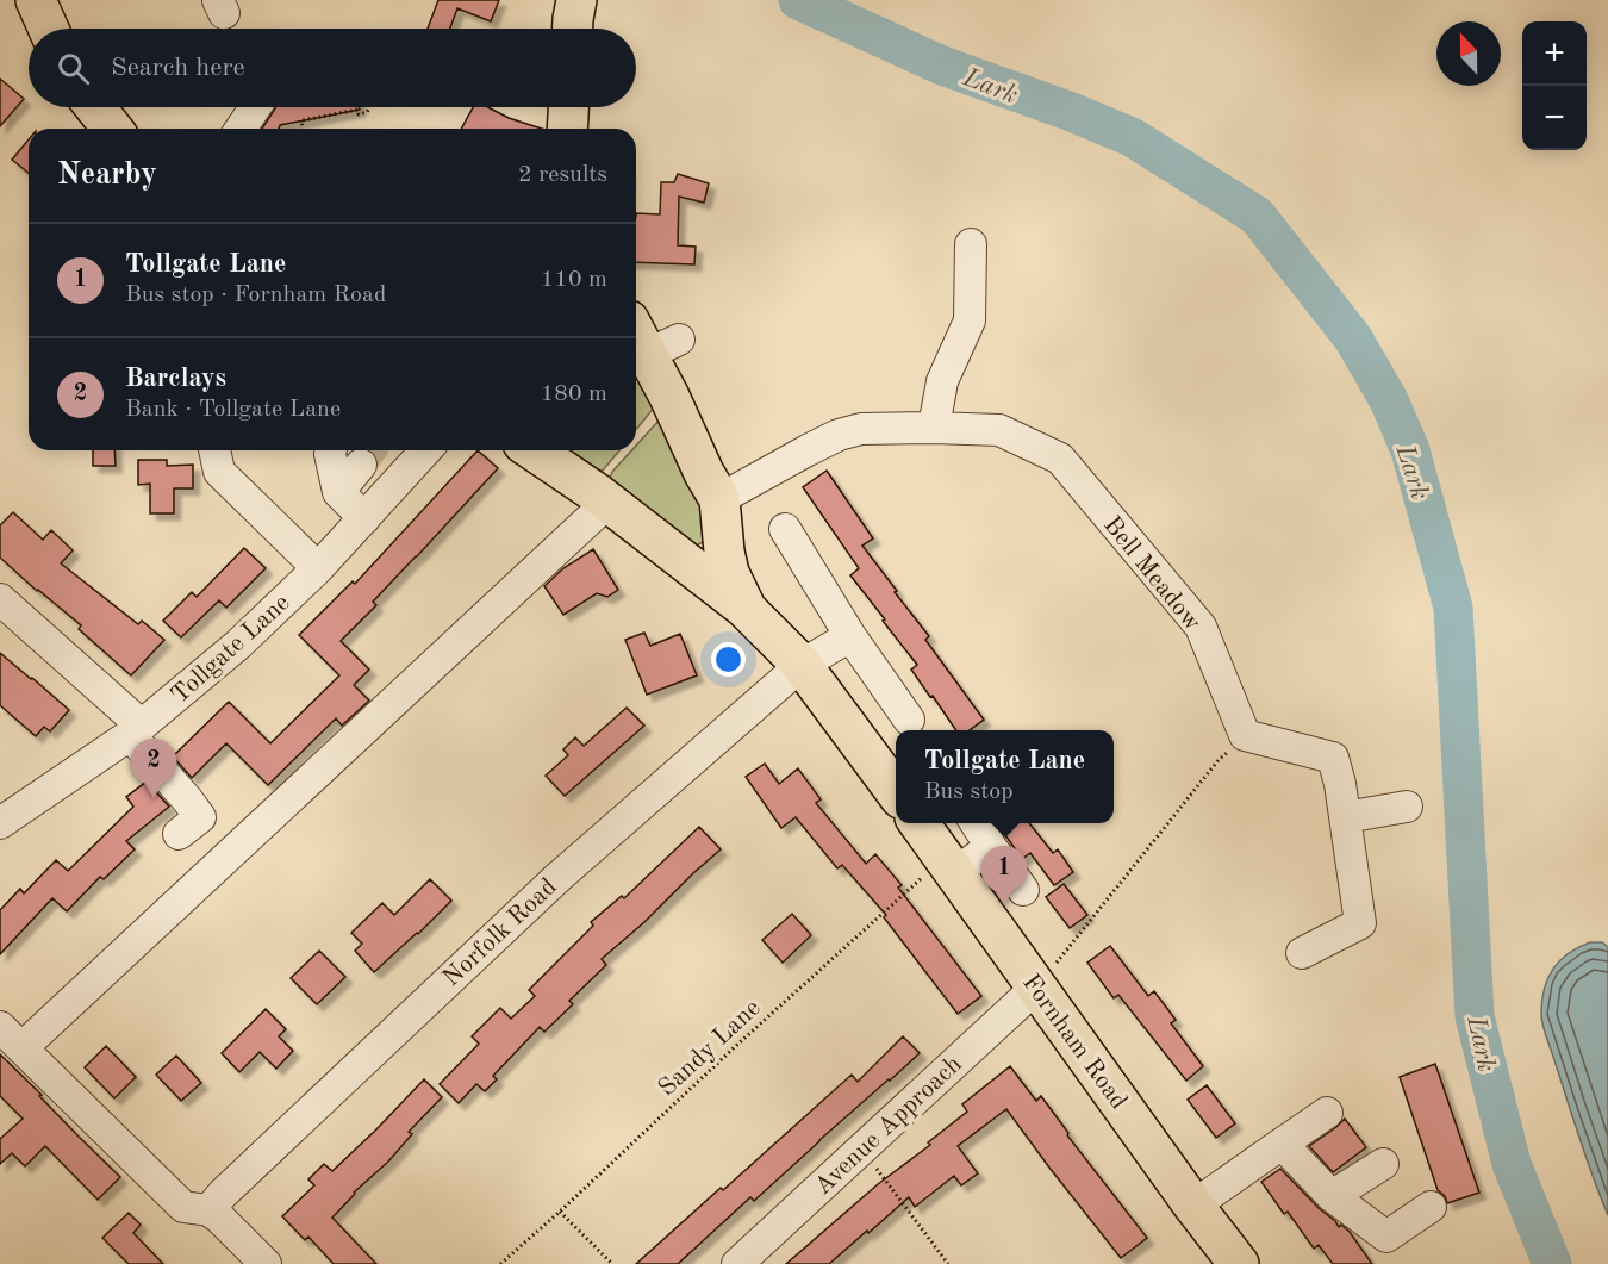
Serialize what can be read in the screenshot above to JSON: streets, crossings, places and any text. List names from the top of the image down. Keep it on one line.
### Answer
{"streets":{"main road":["Fornham Road"],"street":["Bell Meadow","Tollgate Lane","Norfolk Road","Avenue Approach"],"path":["Sandy Lane"]},"crossings":[["Fornham Road","Sandy Lane"],["Fornham Road","Avenue Approach"]],"water":["Lark"],"north":"top","page":{"map_buttons":["+","−"],"search":"Search here","heading":["Nearby","2 results"],"list":[{"mark":"1","name":"Tollgate Lane","note":"Bus stop · Fornham Road","value":"110 m"},{"mark":"2","name":"Barclays","note":"Bank · Tollgate Lane","value":"180 m"}],"popup":["Tollgate Lane","Bus stop"],"pins":["2","1"]}}
